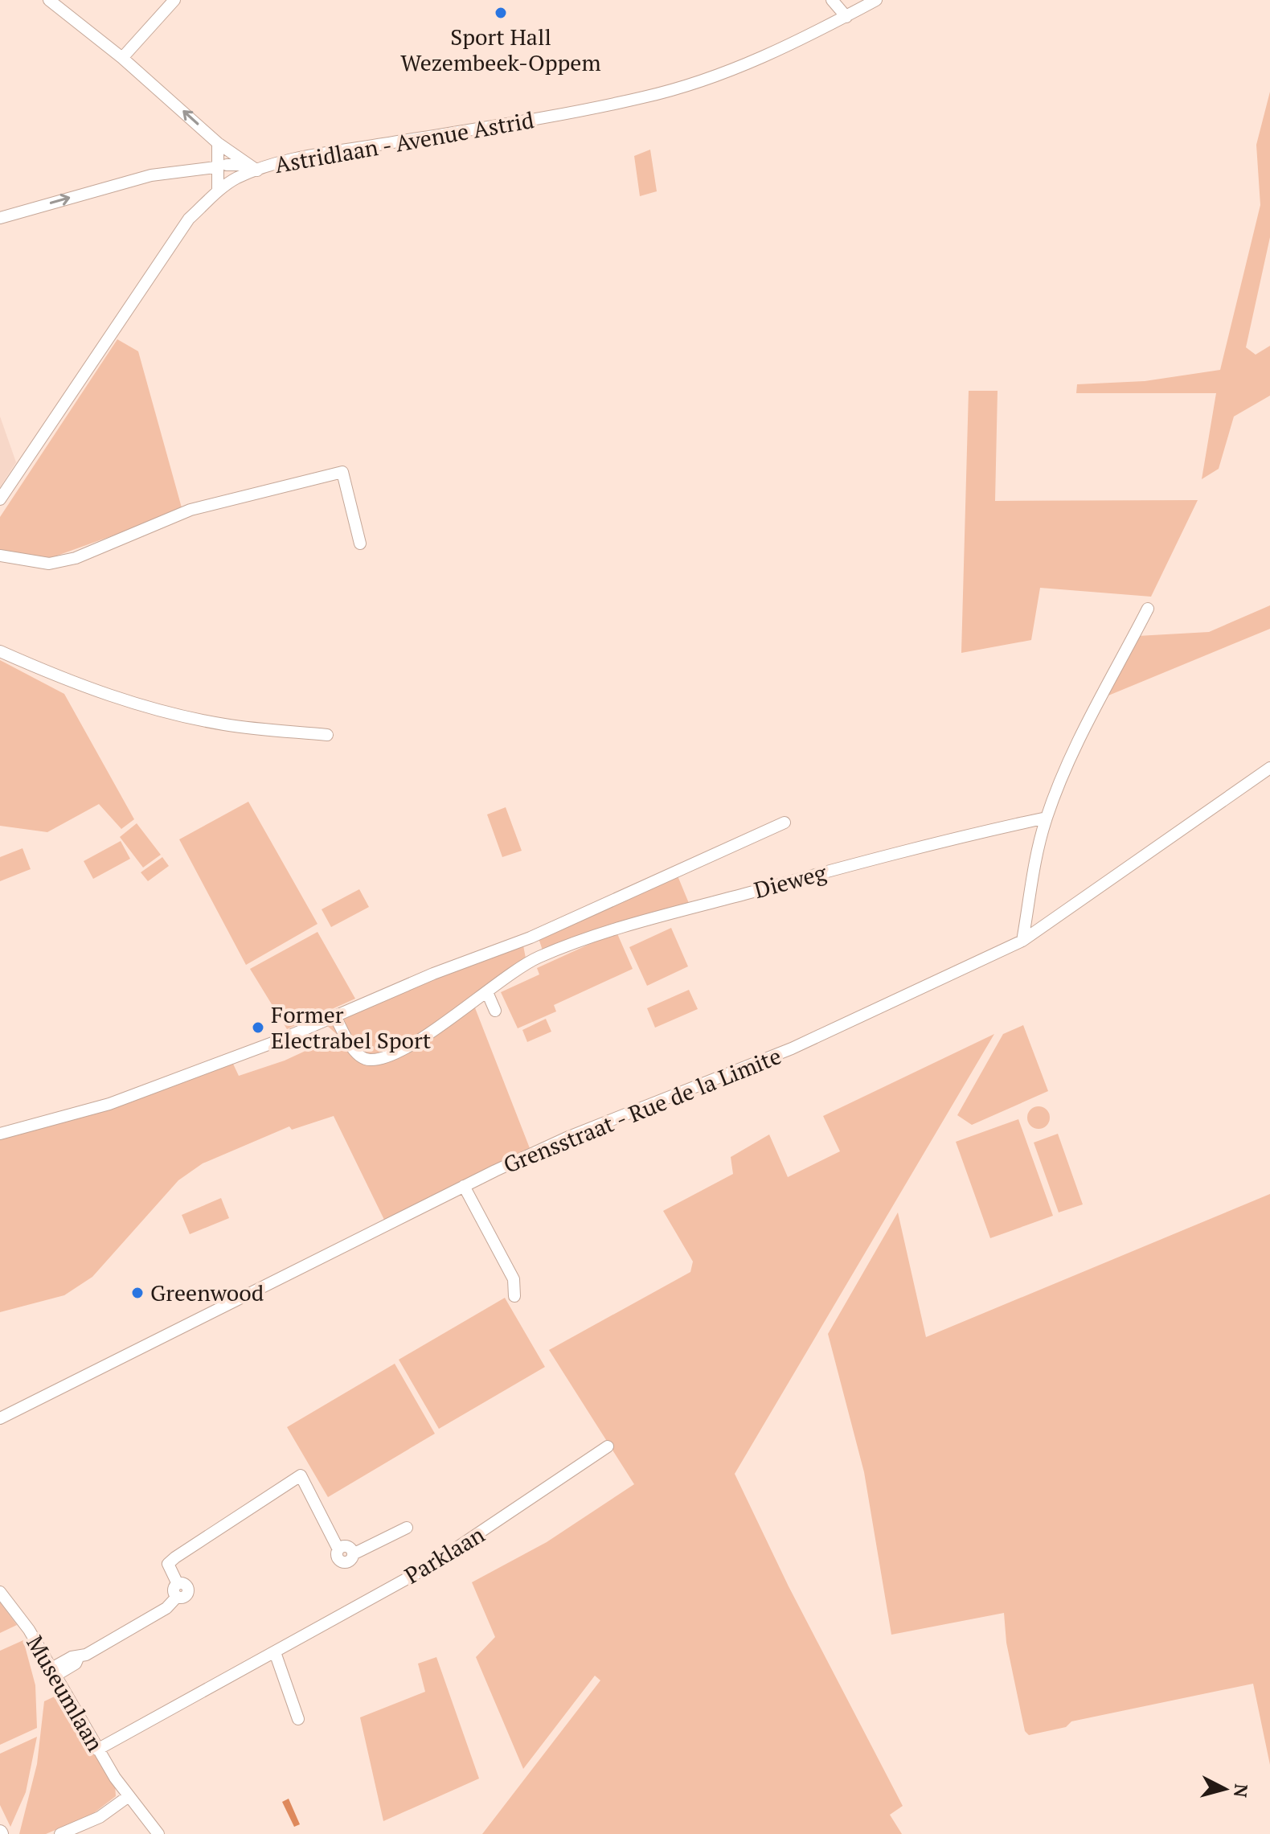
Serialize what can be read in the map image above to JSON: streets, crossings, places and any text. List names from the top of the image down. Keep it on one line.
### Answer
{"streets":{"street":["Astridlaan - Avenue Astrid","Dieweg","Grensstraat - Rue de la Limite","Parklaan","Museumlaan"]},"crossings":[["Parklaan","Museumlaan"]],"places":["Sport Hall Wezembeek-Oppem","Former Electrabel Sport","Greenwood"],"north":"right"}
